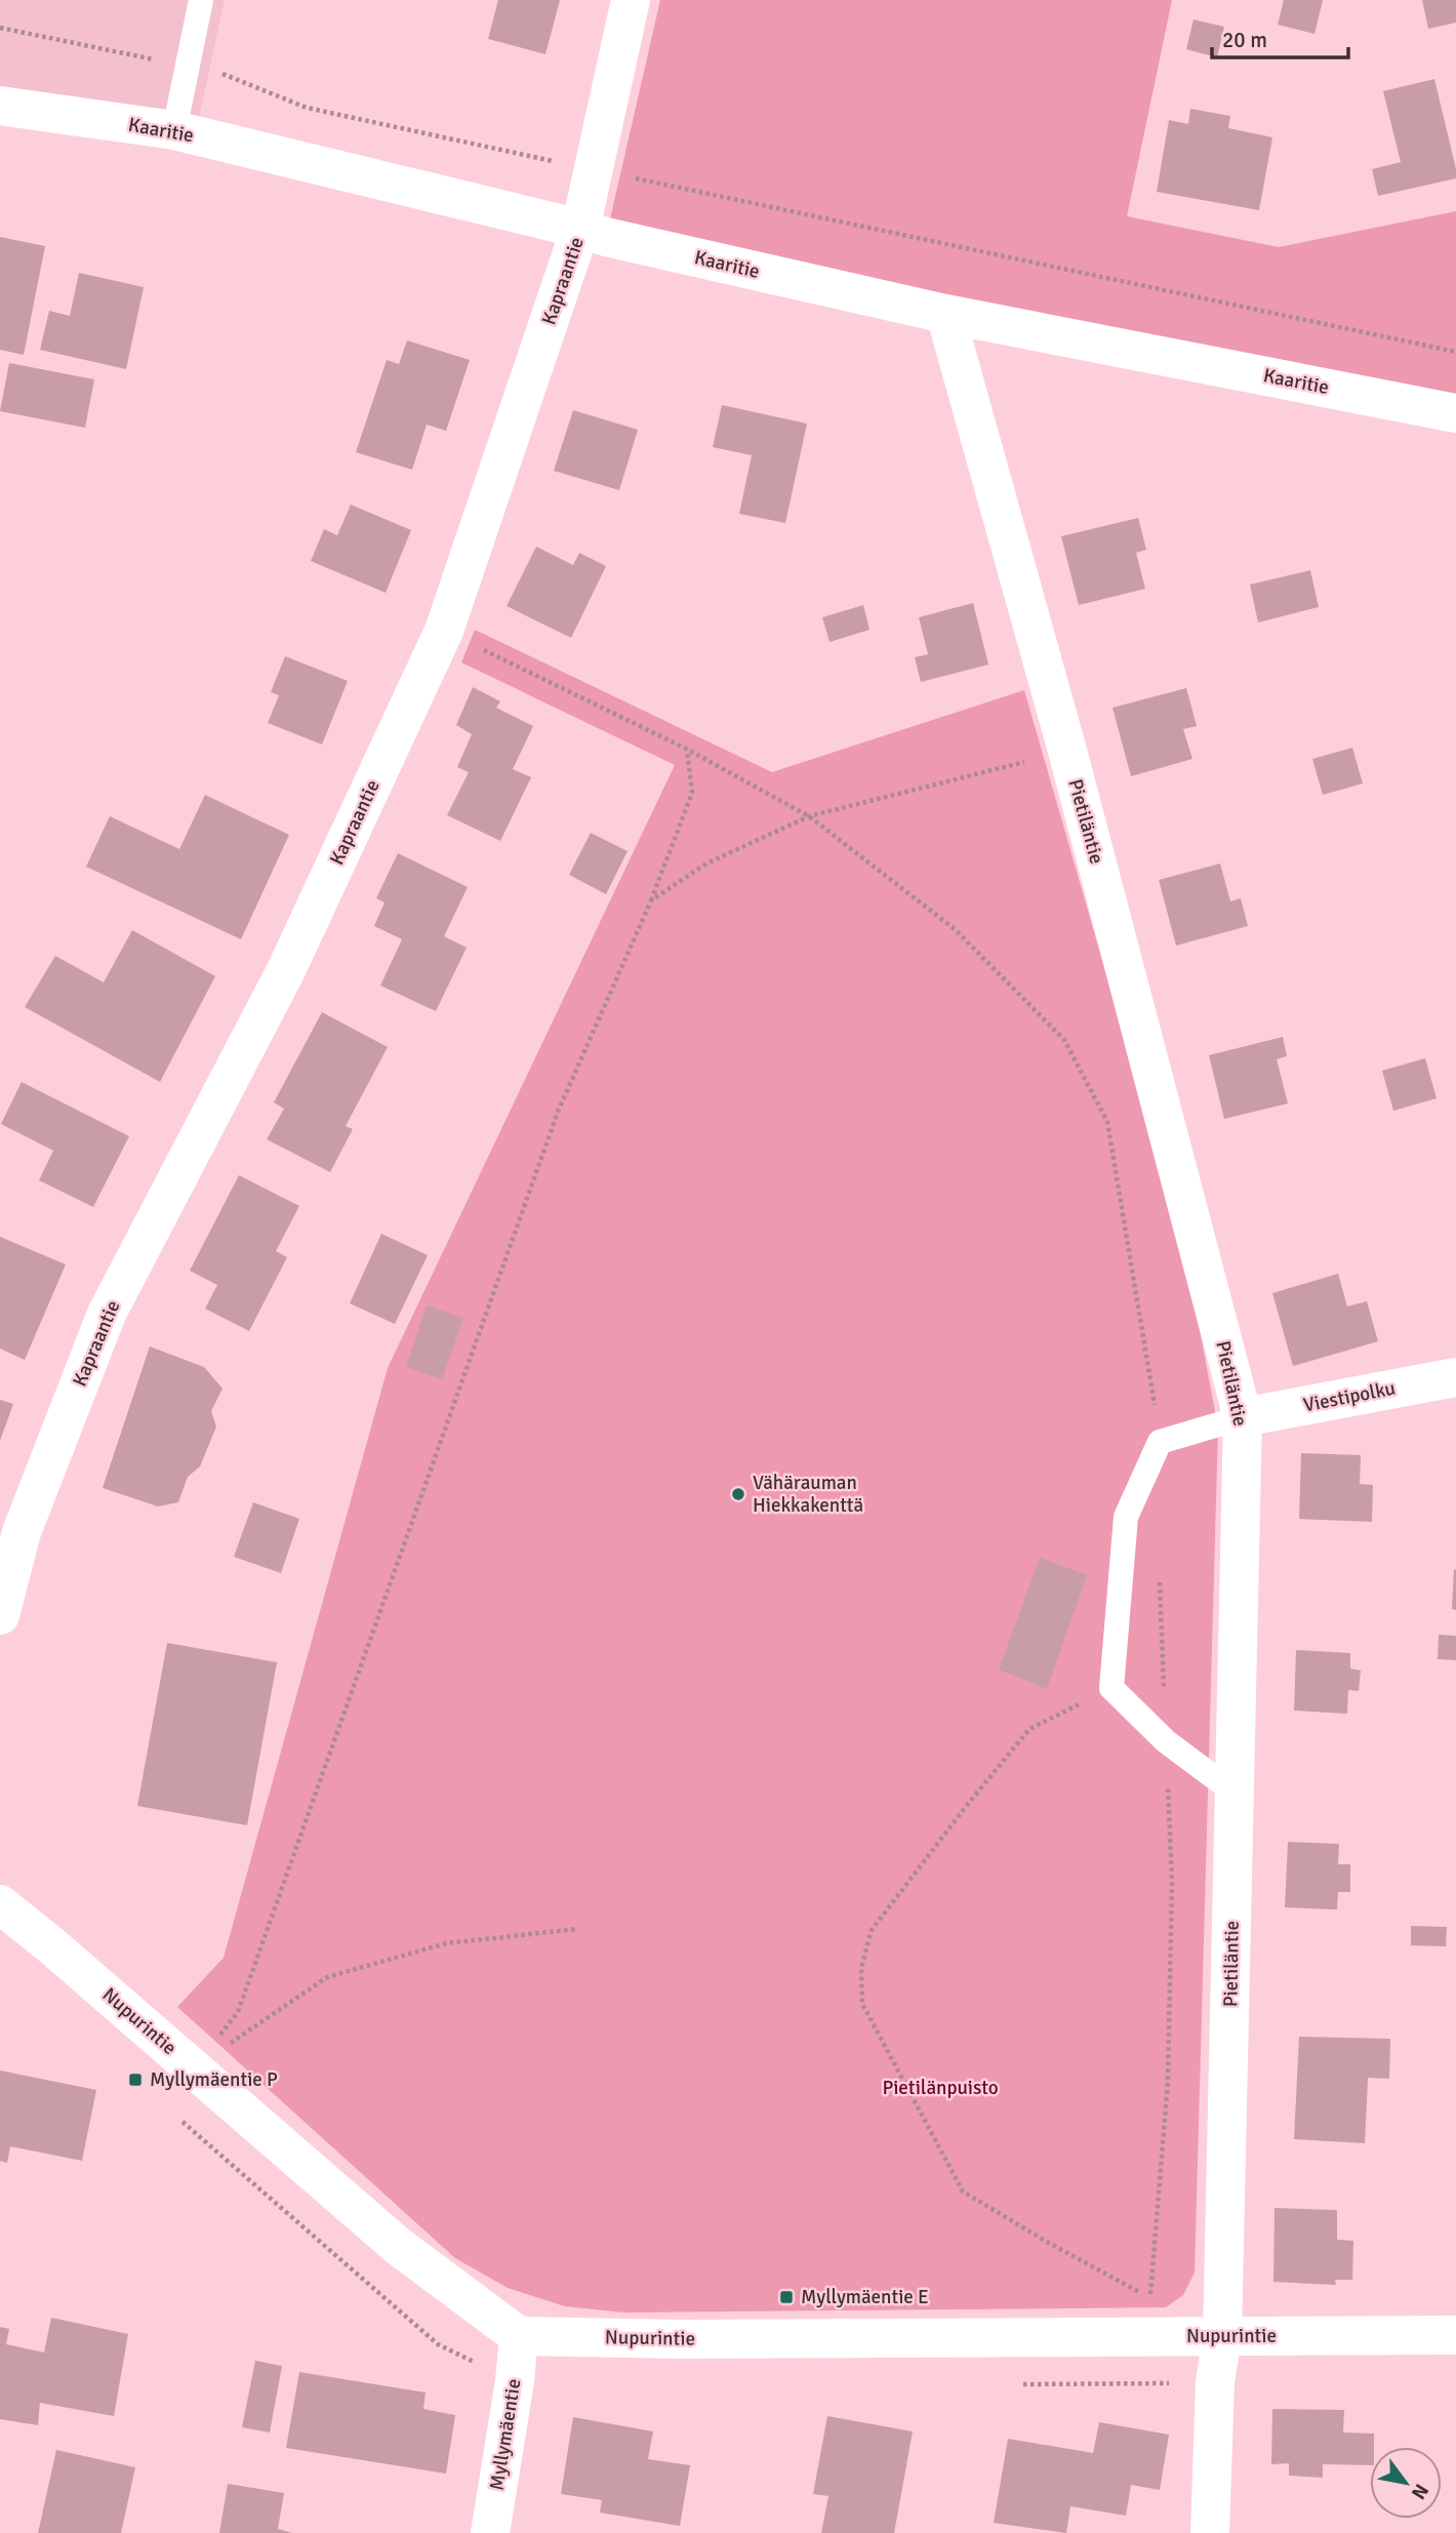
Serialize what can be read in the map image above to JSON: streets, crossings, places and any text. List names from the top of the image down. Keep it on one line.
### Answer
{"streets":{"street":["Kaaritie","Kapraantie","Pietiläntie","Viestipolku","Nupurintie","Myllymäentie"]},"crossings":[["Kaaritie","Kapraantie"],["Kaaritie","Pietiläntie"],["Pietiläntie","Viestipolku"],["Pietiläntie","Nupurintie"],["Nupurintie","Myllymäentie"]],"parks":["Pietilänpuisto"],"places":{"other":["Vähärauman Hiekkakenttä"],"transit":["Myllymäentie P","Myllymäentie E"]},"scale_bar":"20 m","north":"bottom right"}
